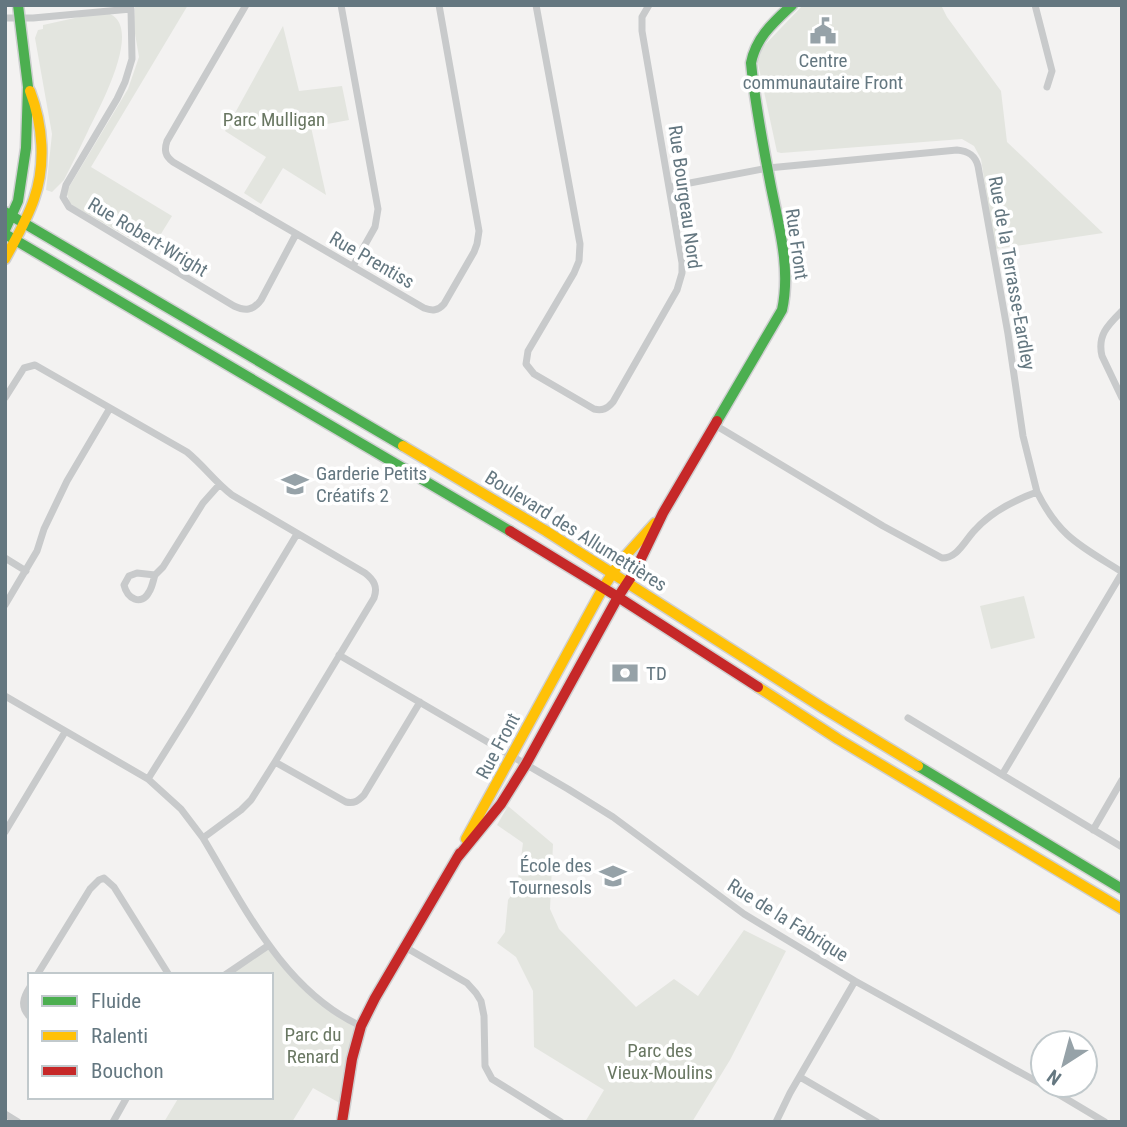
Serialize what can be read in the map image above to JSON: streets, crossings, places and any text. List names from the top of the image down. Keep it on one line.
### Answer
{"streets":{"main road":["Rue Front","Boulevard des Allumettières"],"street":["Rue Bourgeau Nord","Rue Robert-Wright","Rue Prentiss","Rue de la Terrasse-Eardley","Rue de la Fabrique"]},"crossings":[["Rue Bourgeau Nord","Rue de la Terrasse-Eardley"],["Rue Robert-Wright","Rue Prentiss"],["Rue Front","Rue de la Terrasse-Eardley"],["Rue Front","Boulevard des Allumettières"],["Rue Front","Rue de la Fabrique"]],"parks":["Parc Mulligan","Parc du Renard","Parc des Vieux-Moulins"],"places":{"public building":["Centre communautaire Front"],"school or university":["Garderie Petits Créatifs 2","École des Tournesols"],"bank":["TD"]},"legend":["Fluide","Ralenti","Bouchon"],"north":"bottom left"}
